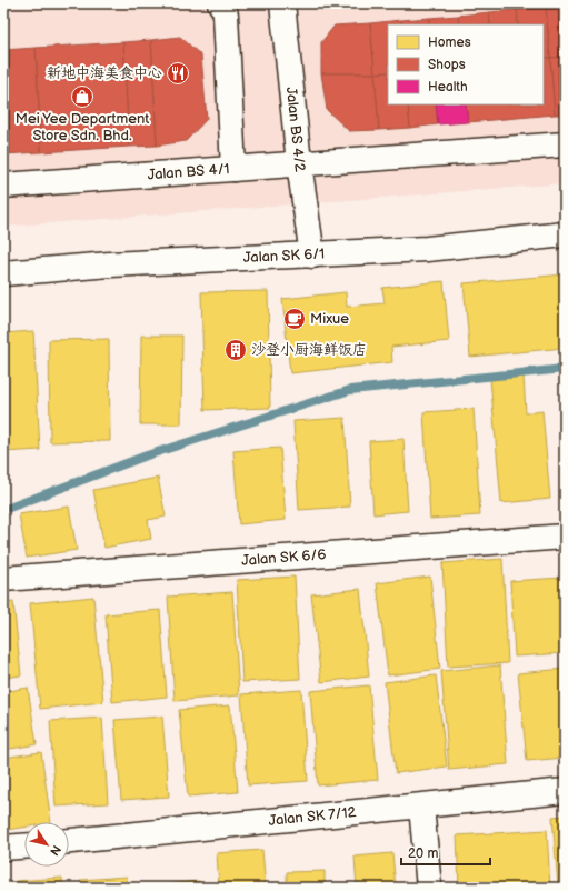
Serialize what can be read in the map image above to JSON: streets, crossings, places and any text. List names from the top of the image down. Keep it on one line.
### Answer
{"streets":{"street":["Jalan BS 4/2","Jalan BS 4/1","Jalan SK 6/1","Jalan SK 6/6","Jalan SK 7/12"]},"crossings":[["Jalan BS 4/2","Jalan SK 6/1"]],"places":{"restaurant":["新地中海美食中心"],"shop":["Mei Yee Department Store Sdn. Bhd."],"cafe":["Mixue"],"building":["沙登小厨海鲜饭店"]},"legend":["Homes","Shops","Health"],"scale_bar":"20 m","north":"bottom right"}
